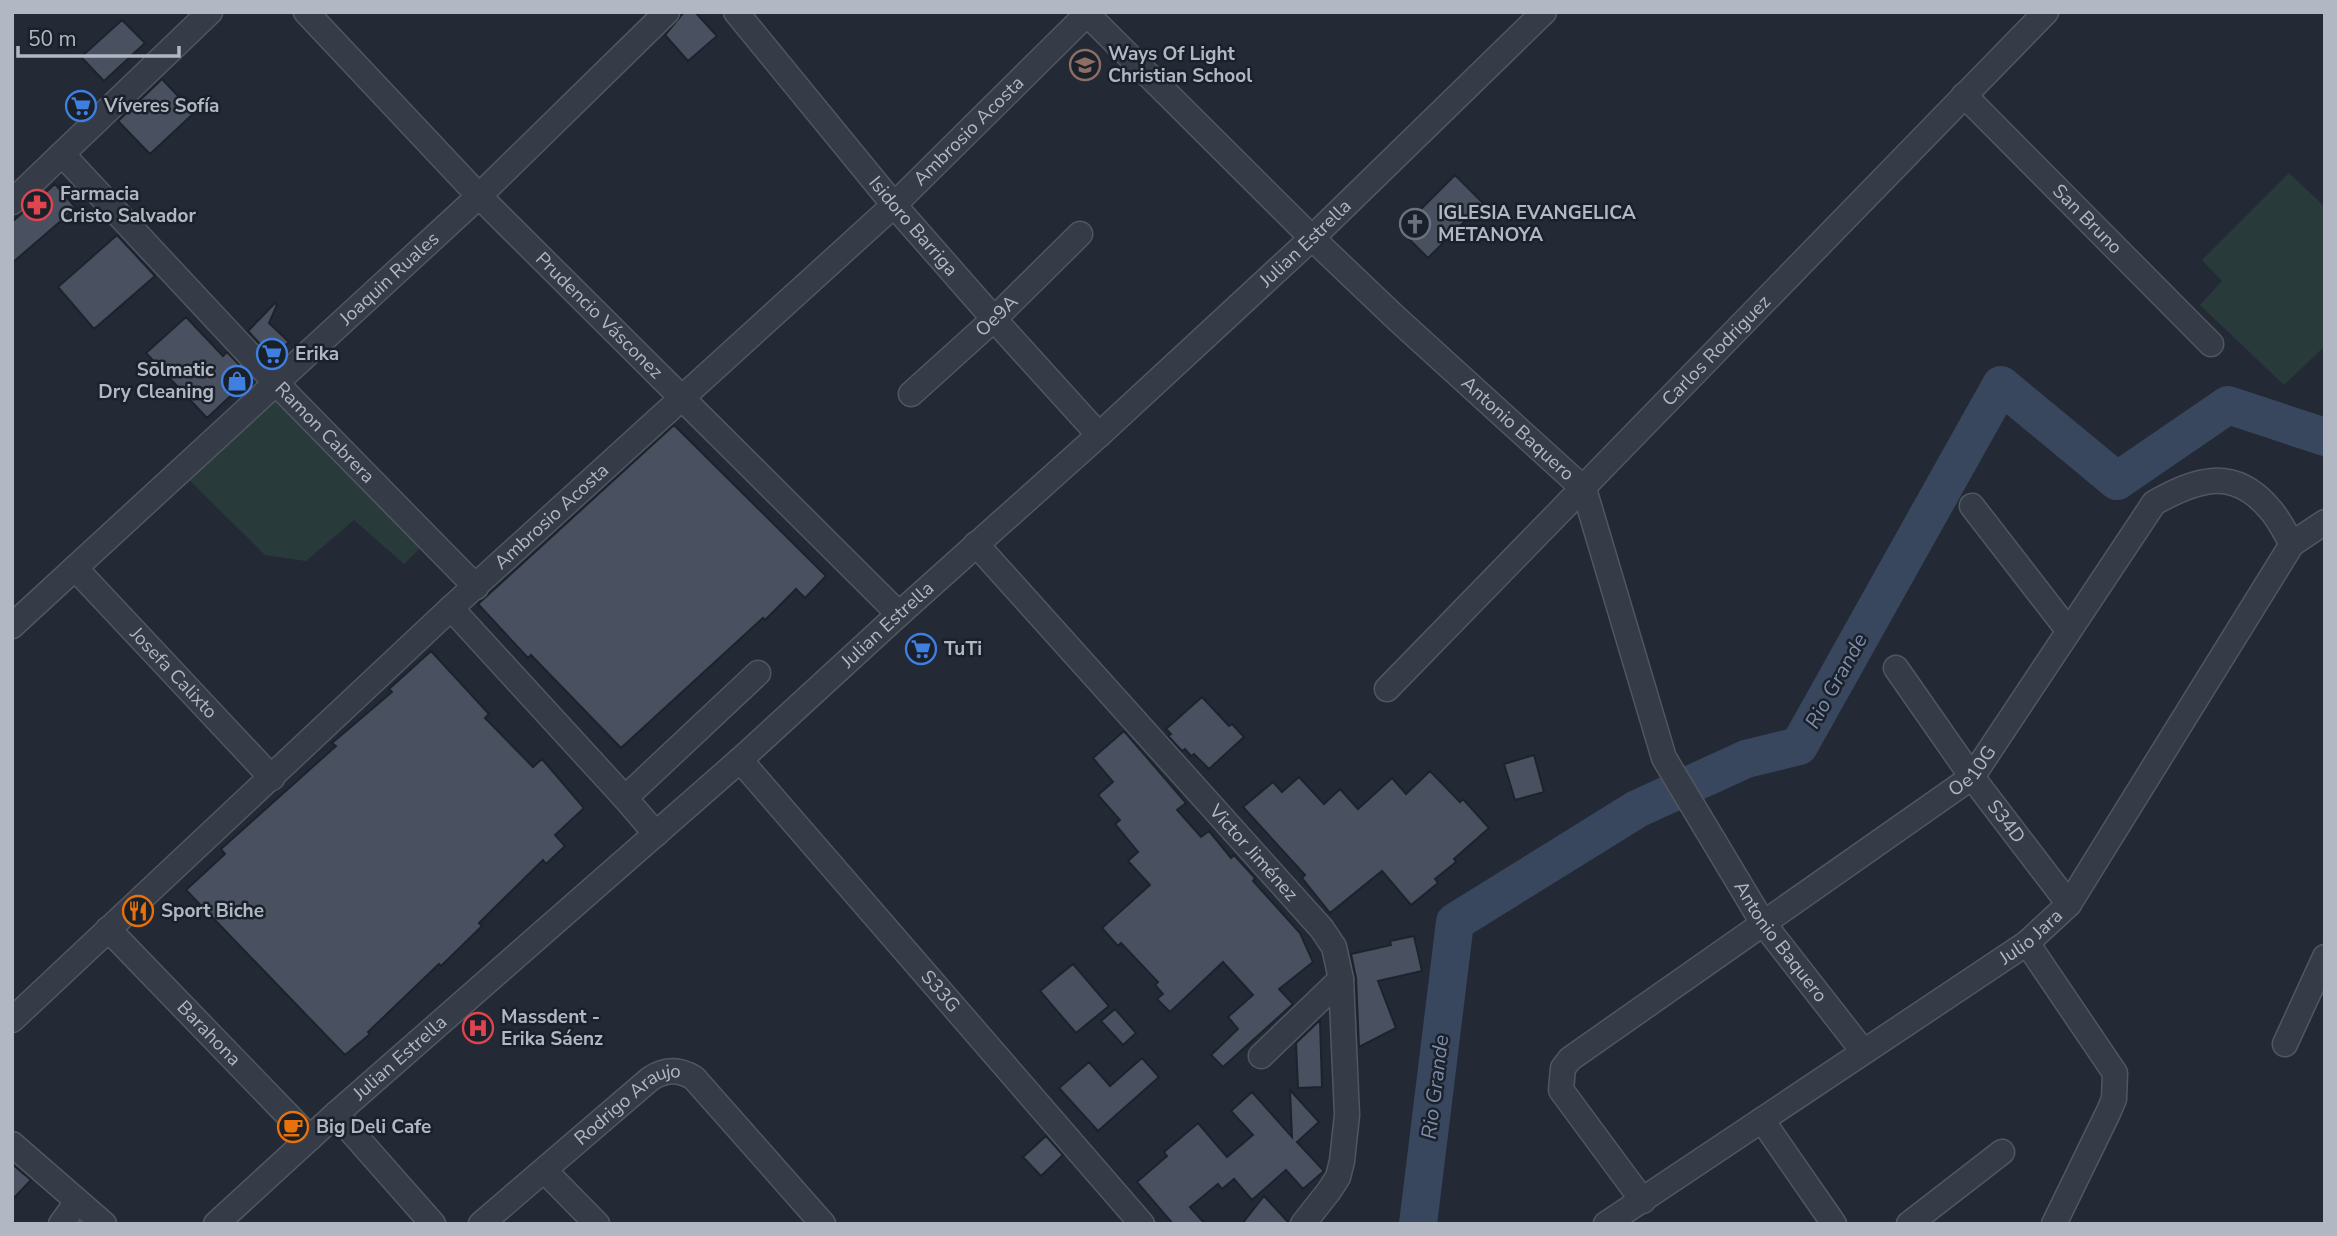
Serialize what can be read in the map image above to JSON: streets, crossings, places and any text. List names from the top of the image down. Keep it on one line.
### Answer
{"streets":{"street":["Ambrosio Acosta","San Bruno","Isidoro Barriga","Julian Estrella","Joaquin Ruales","Oe9A","Prudencio Vásconez","Carlos Rodriguez","Antonio Baquero","Ramon Cabrera","Josefa Calixto","Oe10G","S34D","Victor Jiménez","Julio Jara","S33G","Barahona","Rodrigo Araujo"]},"crossings":[["Ambrosio Acosta","Isidoro Barriga"],["Ambrosio Acosta","Prudencio Vásconez"],["Ambrosio Acosta","Antonio Baquero"],["Ambrosio Acosta","Ramon Cabrera"],["Ambrosio Acosta","Josefa Calixto"],["Ambrosio Acosta","Barahona"],["San Bruno","Carlos Rodriguez"],["Isidoro Barriga","Julian Estrella"],["Isidoro Barriga","Oe9A"],["Julian Estrella","Prudencio Vásconez"],["Julian Estrella","Antonio Baquero"],["Julian Estrella","Victor Jiménez"],["Julian Estrella","S33G"],["Julian Estrella","Barahona"],["Joaquin Ruales","Prudencio Vásconez"],["Joaquin Ruales","Ramon Cabrera"],["Joaquin Ruales","Josefa Calixto"],["Carlos Rodriguez","Antonio Baquero"],["Antonio Baquero","Oe10G"],["Antonio Baquero","Julio Jara"],["Oe10G","S34D"],["Oe10G","Julio Jara"],["S34D","Julio Jara"]],"water":["Rio Grande"],"places":{"school or university":["Ways Of Light Christian School"],"supermarket":["Víveres Sofía","Erika","TuTi"],"pharmacy":["Farmacia Cristo Salvador"],"church":["IGLESIA EVANGELICA METANOYA"],"shop":["Sōlmatic Dry Cleaning"],"restaurant":["Sport Biche"],"hospital":["Massdent - Erika Sáenz"],"cafe":["Big Deli Cafe"]},"scale_bar":"50 m"}
